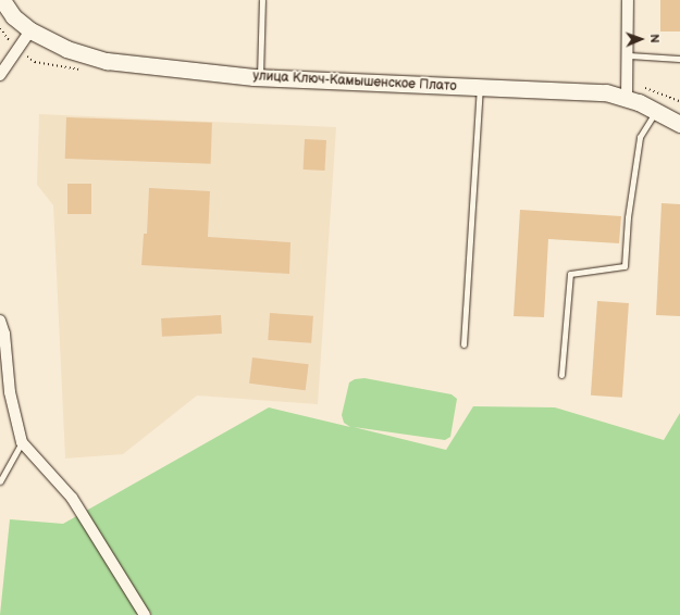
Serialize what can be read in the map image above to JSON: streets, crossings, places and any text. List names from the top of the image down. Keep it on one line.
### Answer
{"streets":{"main road":["улица Ключ-Камышенское Плато"]},"north":"right"}
